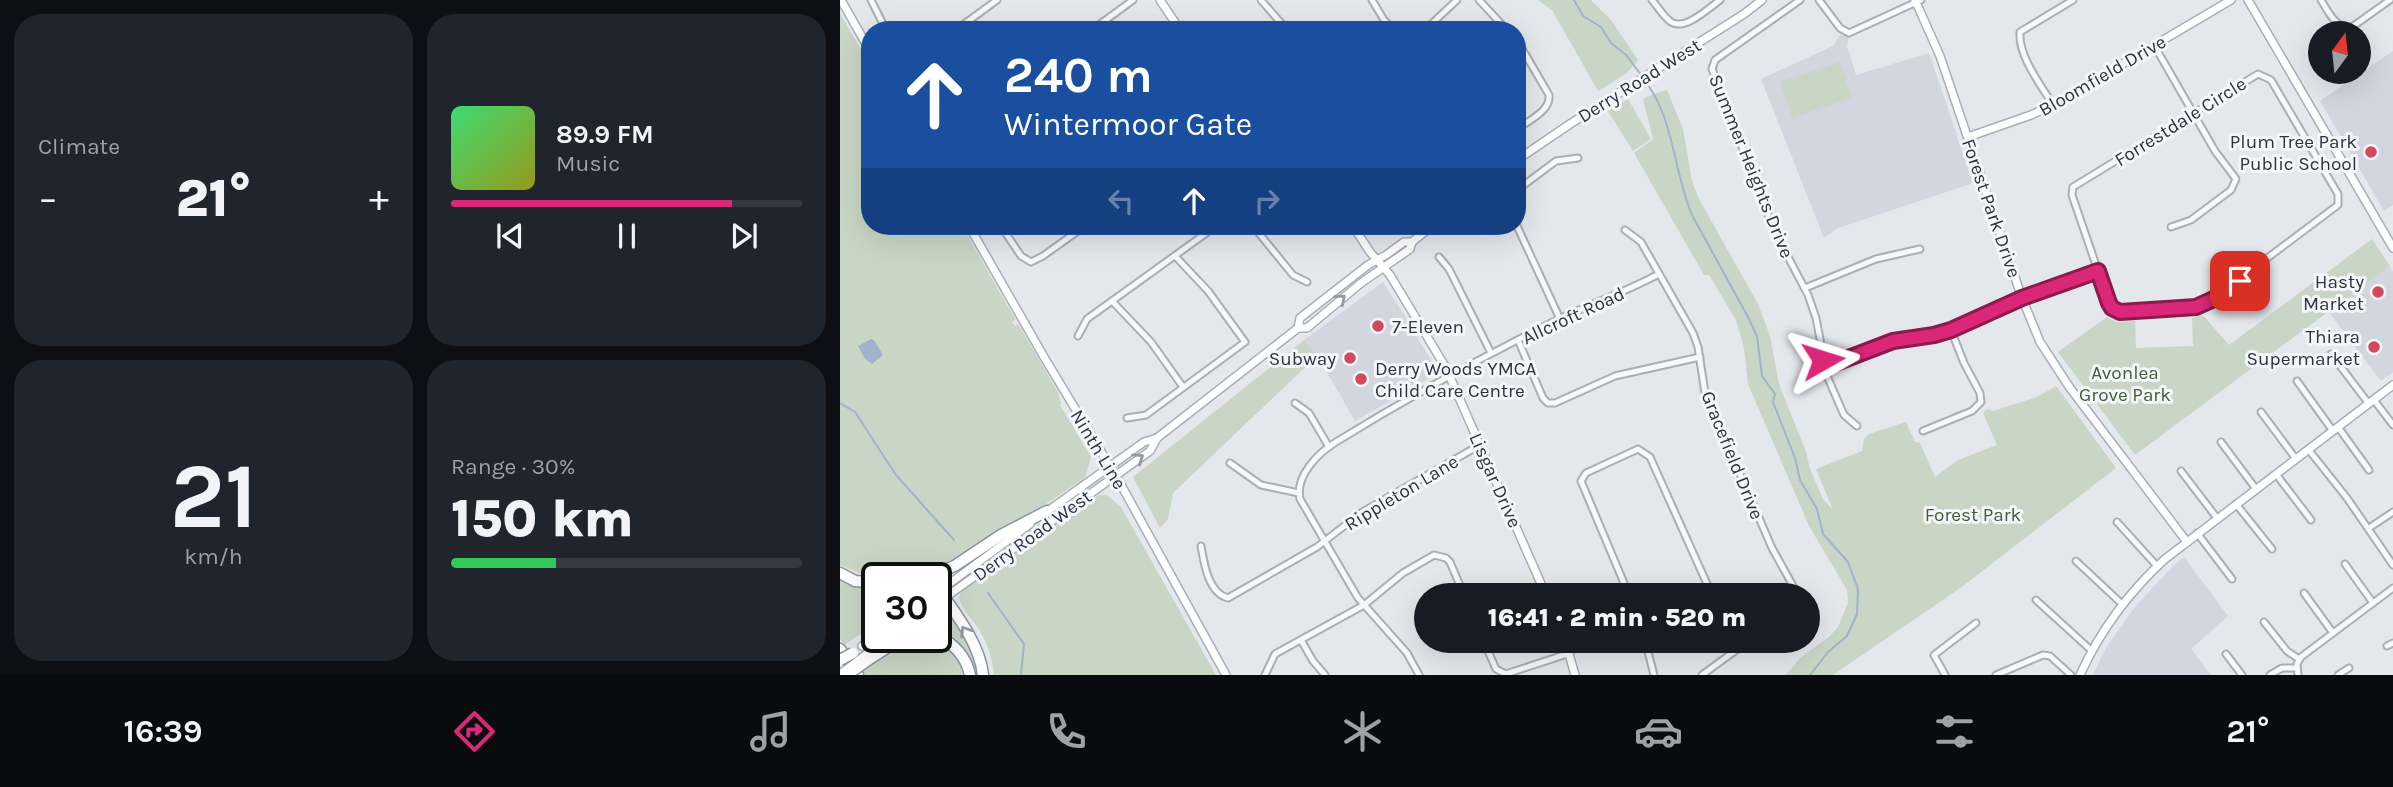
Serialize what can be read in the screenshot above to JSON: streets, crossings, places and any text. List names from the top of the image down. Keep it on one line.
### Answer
{"streets":{"street":["Bloomfield Drive","Derry Road West","Forrestdale Circle","Summer Heights Drive","Forest Park Drive","Allcroft Road","Ninth Line","Gracefield Drive","Lisgar Drive","Rippleton Lane"]},"crossings":[["Bloomfield Drive","Forest Park Drive"],["Derry Road West","Ninth Line"],["Derry Road West","Lisgar Drive"],["Allcroft Road","Gracefield Drive"],["Allcroft Road","Lisgar Drive"],["Lisgar Drive","Rippleton Lane"]],"parks":["Avonlea Grove Park","Forest Park"],"places":["Plum Tree Park Public School","Hasty Market","7-Eleven","Thiara Supermarket","Subway","Derry Woods YMCA Child Care Centre"],"north":"top","page":{"tile":["Climate",["21","km/h"],["Range · 30%","150 km"]],"turn":["240 m","Wintermoor Gate"],"song":["89.9 FM","Music"],"heat":["−","21°","+"],"limit":"30","trip":"16:41 · 2 min · 520 m","tabs":["16:39","21°"]}}
